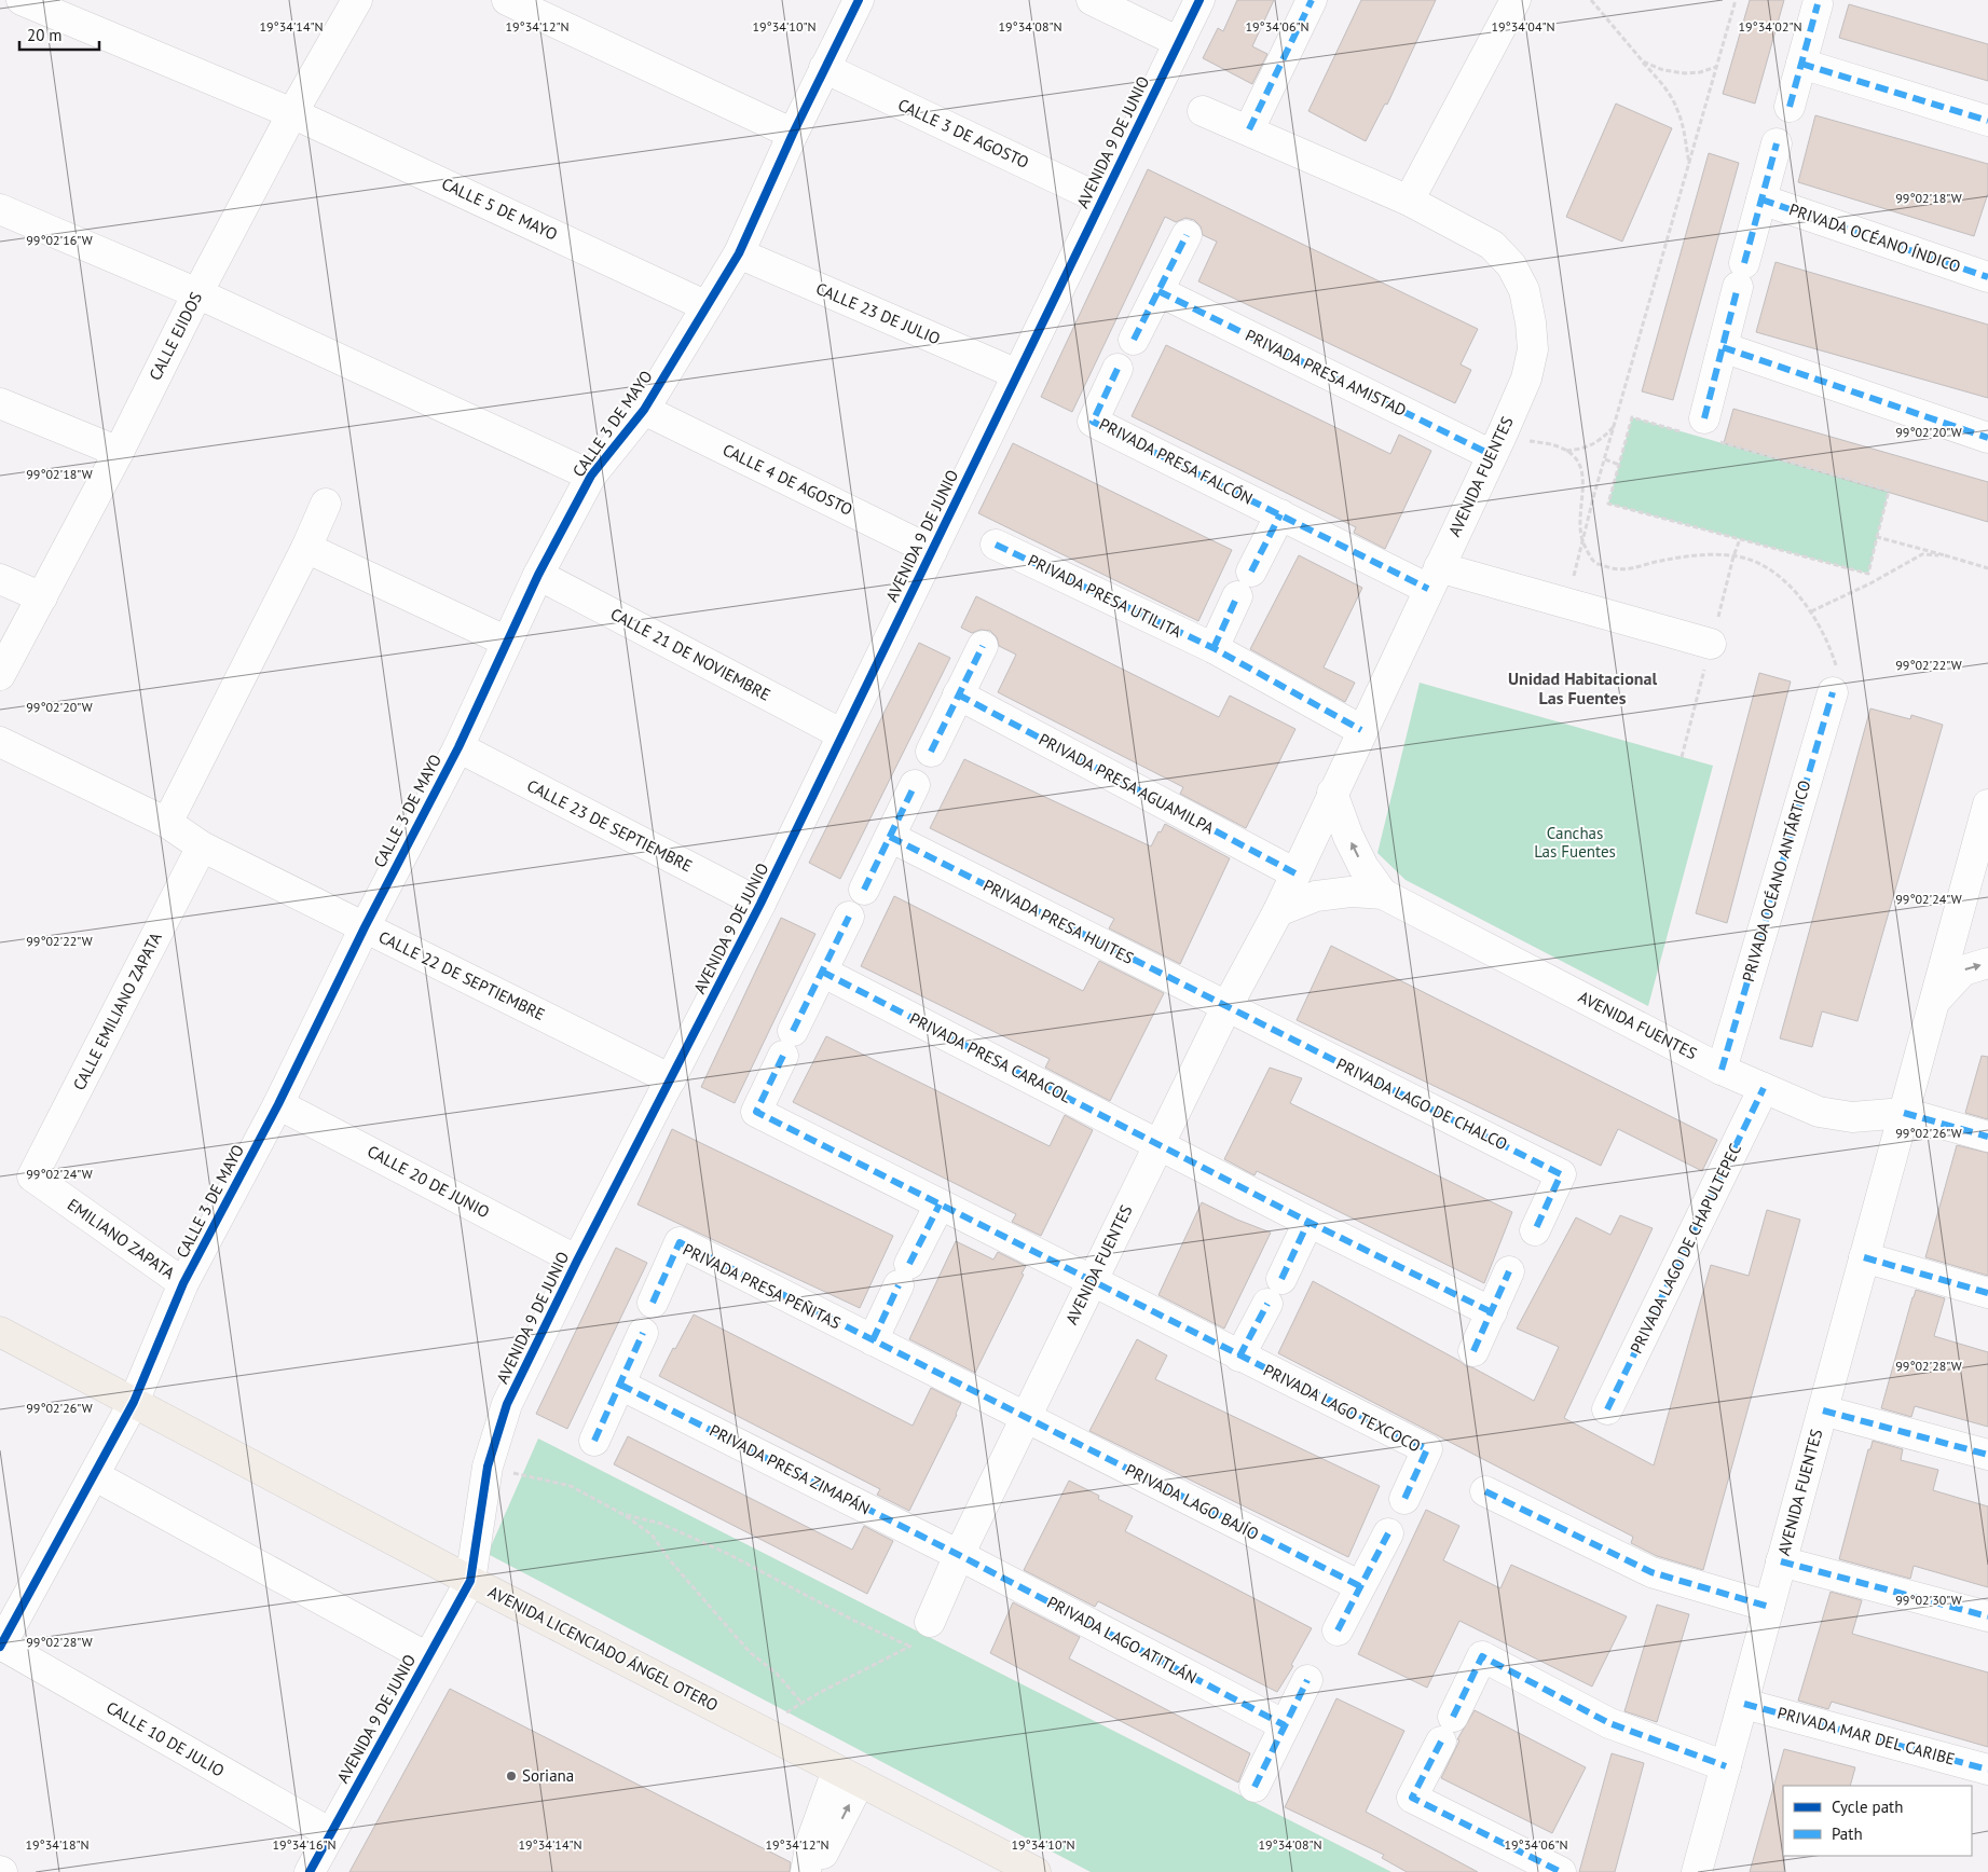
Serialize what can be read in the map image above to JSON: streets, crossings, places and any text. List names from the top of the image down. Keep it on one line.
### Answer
{"streets":{"main road":["AVENIDA LICENCIADO ÁNGEL OTERO"],"street":["CALLE 3 DE AGOSTO","AVENIDA 9 DE JUNIO","CALLE 5 DE MAYO","PRIVADA OCÉANO ÍNDICO","CALLE 23 DE JULIO","CALLE EJIDOS","PRIVADA PRESA AMISTAD","CALLE 3 DE MAYO","PRIVADA PRESA FALCÓN","AVENIDA FUENTES","CALLE 4 DE AGOSTO","PRIVADA PRESA UTILITA","CALLE 21 DE NOVIEMBRE","PRIVADA PRESA AGUAMILPA","CALLE 23 DE SEPTIEMBRE","PRIVADA OCÉANO ANTÁRTICO","PRIVADA PRESA HUITES","CALLE 22 DE SEPTIEMBRE","CALLE EMILIANO ZAPATA","PRIVADA PRESA CARACOL","PRIVADA LAGO DE CHALCO","CALLE 20 DE JUNIO","EMILIANO ZAPATA","PRIVADA LAGO DE CHAPULTEPEC","PRIVADA PRESA PEÑITAS","PRIVADA LAGO TEXCOCO","PRIVADA PRESA ZIMAPÁN","PRIVADA LAGO BAJÍO","PRIVADA LAGO ATITLÁN","PRIVADA MAR DEL CARIBE","CALLE 10 DE JULIO"]},"crossings":[["CALLE 3 DE AGOSTO","AVENIDA 9 DE JUNIO"],["CALLE 3 DE AGOSTO","CALLE 3 DE MAYO"],["AVENIDA 9 DE JUNIO","CALLE 23 DE JULIO"],["AVENIDA 9 DE JUNIO","CALLE 4 DE AGOSTO"],["AVENIDA 9 DE JUNIO","CALLE 21 DE NOVIEMBRE"],["AVENIDA 9 DE JUNIO","CALLE 23 DE SEPTIEMBRE"],["AVENIDA 9 DE JUNIO","CALLE 22 DE SEPTIEMBRE"],["AVENIDA 9 DE JUNIO","CALLE 20 DE JUNIO"],["AVENIDA 9 DE JUNIO","AVENIDA LICENCIADO ÁNGEL OTERO"],["AVENIDA 9 DE JUNIO","CALLE 10 DE JULIO"],["CALLE 5 DE MAYO","CALLE EJIDOS"],["CALLE 5 DE MAYO","CALLE 3 DE MAYO"],["CALLE 23 DE JULIO","CALLE 3 DE MAYO"],["PRIVADA PRESA AMISTAD","AVENIDA FUENTES"],["CALLE 3 DE MAYO","CALLE 4 DE AGOSTO"],["CALLE 3 DE MAYO","CALLE 21 DE NOVIEMBRE"],["CALLE 3 DE MAYO","CALLE 23 DE SEPTIEMBRE"],["CALLE 3 DE MAYO","CALLE 22 DE SEPTIEMBRE"],["CALLE 3 DE MAYO","CALLE 20 DE JUNIO"],["CALLE 3 DE MAYO","EMILIANO ZAPATA"],["CALLE 3 DE MAYO","AVENIDA LICENCIADO ÁNGEL OTERO"],["CALLE 3 DE MAYO","CALLE 10 DE JULIO"],["PRIVADA PRESA FALCÓN","AVENIDA FUENTES"],["AVENIDA FUENTES","PRIVADA PRESA UTILITA"],["AVENIDA FUENTES","PRIVADA PRESA AGUAMILPA"],["AVENIDA FUENTES","PRIVADA OCÉANO ANTÁRTICO"],["AVENIDA FUENTES","PRIVADA PRESA HUITES"],["AVENIDA FUENTES","PRIVADA PRESA CARACOL"],["AVENIDA FUENTES","PRIVADA LAGO DE CHALCO"],["AVENIDA FUENTES","PRIVADA LAGO DE CHAPULTEPEC"],["AVENIDA FUENTES","PRIVADA PRESA PEÑITAS"],["AVENIDA FUENTES","PRIVADA LAGO TEXCOCO"],["AVENIDA FUENTES","PRIVADA PRESA ZIMAPÁN"],["AVENIDA FUENTES","PRIVADA LAGO BAJÍO"],["AVENIDA FUENTES","PRIVADA LAGO ATITLÁN"],["AVENIDA FUENTES","PRIVADA MAR DEL CARIBE"],["PRIVADA PRESA HUITES","PRIVADA LAGO DE CHALCO"],["CALLE 22 DE SEPTIEMBRE","CALLE EMILIANO ZAPATA"],["CALLE EMILIANO ZAPATA","EMILIANO ZAPATA"],["PRIVADA PRESA CARACOL","PRIVADA LAGO TEXCOCO"],["PRIVADA PRESA PEÑITAS","PRIVADA LAGO BAJÍO"],["PRIVADA PRESA ZIMAPÁN","PRIVADA LAGO ATITLÁN"]],"districts":["Unidad Habitacional Las Fuentes"],"parks":["Canchas Las Fuentes"],"places":["Soriana"],"legend":["Cycle path","Path"],"scale_bar":"20 m","coordinates":["19°34'14\"N","19°34'12\"N","19°34'10\"N","19°34'08\"N","19°34'06\"N","19°34'04\"N","19°34'02\"N","99°02'18\"W","99°02'16\"W","99°02'20\"W","99°02'22\"W","99°02'24\"W","99°02'26\"W","99°02'28\"W","99°02'30\"W","19°34'18\"N","19°34'16\"N"]}
